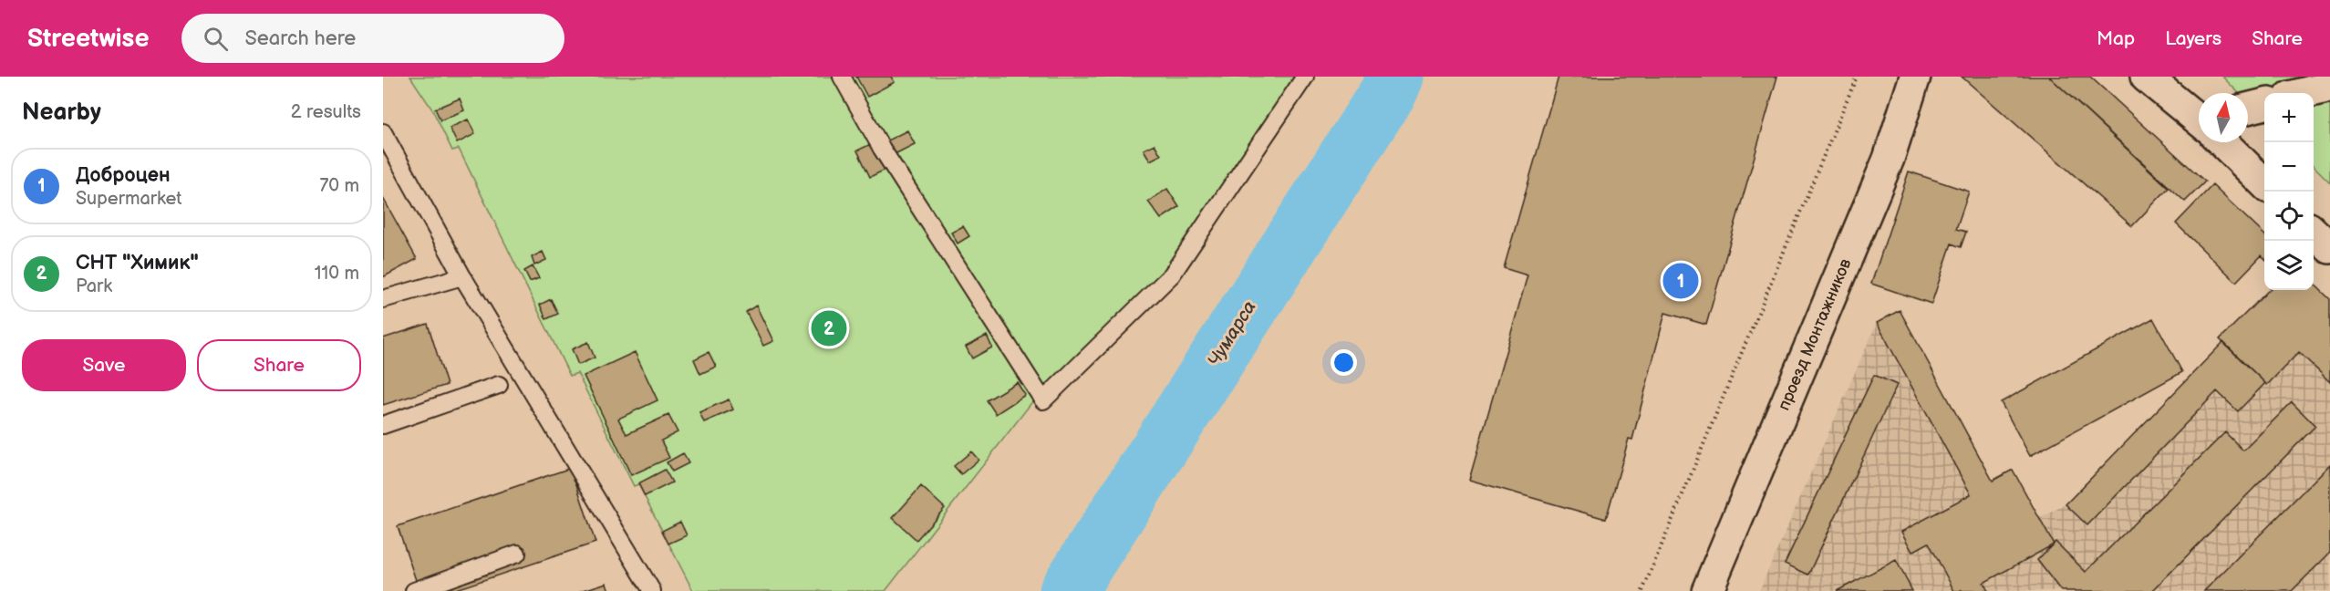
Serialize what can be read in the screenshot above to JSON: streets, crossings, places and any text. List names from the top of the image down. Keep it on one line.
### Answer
{"streets":{"main road":["проезд Монтажников"]},"water":["Чумарса"],"north":"top","page":{"header":"Streetwise","search":"Search here","nav":["Map","Layers","Share"],"heading":["Nearby","2 results"],"map_buttons":["+","−"],"list":[{"mark":"1","name":"Доброцен","note":"Supermarket","value":"70 m"},{"mark":"2","name":"СНТ \"Химик\"","note":"Park","value":"110 m"}],"pins":["1","2"],"buttons":["Save","Share"]}}
